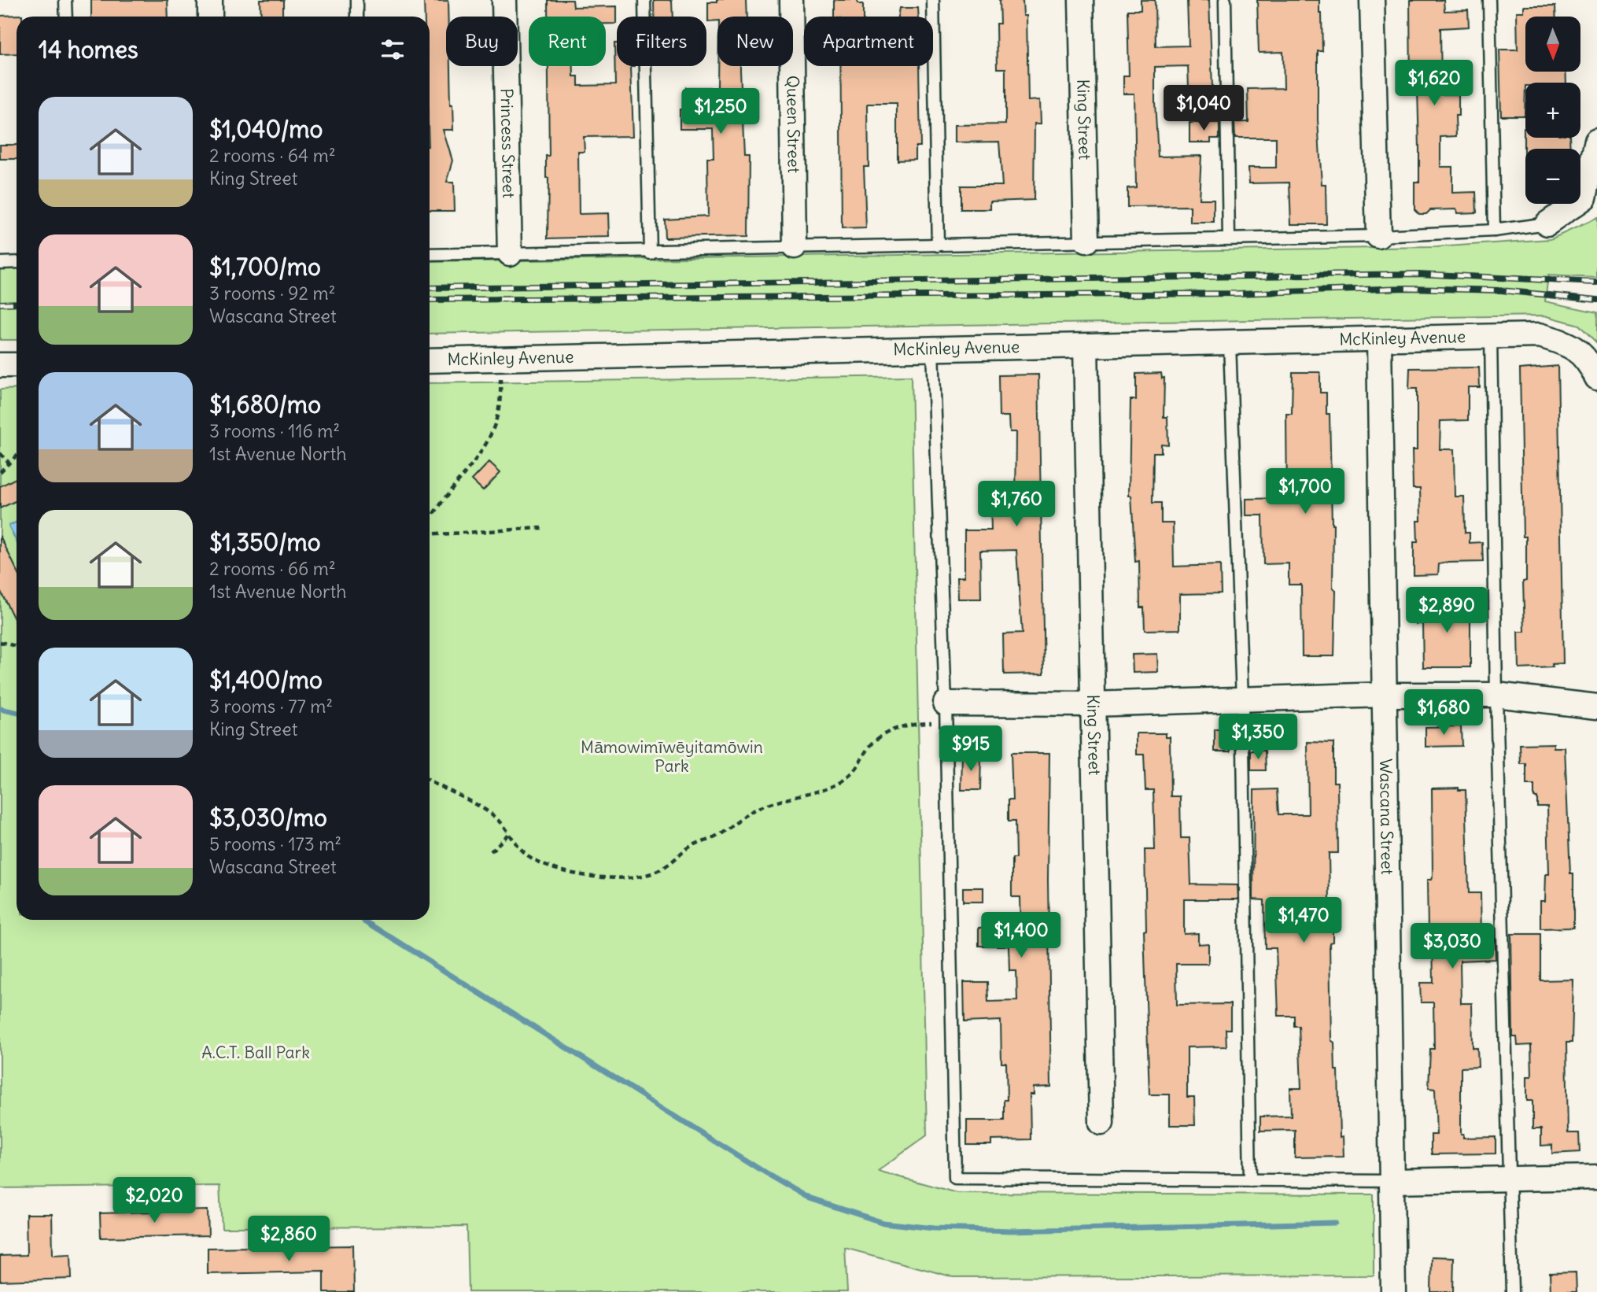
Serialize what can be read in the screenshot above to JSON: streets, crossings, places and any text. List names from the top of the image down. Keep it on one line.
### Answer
{"streets":{"street":["King Street","Queen Street","Princess Street","McKinley Avenue","Wascana Street"]},"crossings":[["King Street","McKinley Avenue"],["McKinley Avenue","Wascana Street"]],"parks":["Māmowimīwēyitamōwin Park","A.C.T. Ball Park"],"north":"bottom","page":{"map_buttons":["+","−"],"chip":["Buy","Rent","Filters","New","Apartment"],"heading":"14 homes","price":["$1,620","$1,040","$1,250","$1,700","$1,760","$2,890","$1,680","$1,350","$915","$1,470","$1,400","$3,030","$2,020","$2,860"],"list":[{"name":"$1,040/mo","note":"2 rooms · 64 m² · King Street"},{"name":"$1,700/mo","note":"3 rooms · 92 m² · Wascana Street"},{"name":"$1,680/mo","note":"3 rooms · 116 m² · 1st Avenue North"},{"name":"$1,350/mo","note":"2 rooms · 66 m² · 1st Avenue North"},{"name":"$1,400/mo","note":"3 rooms · 77 m² · King Street"},{"name":"$3,030/mo","note":"5 rooms · 173 m² · Wascana Street"}]}}
